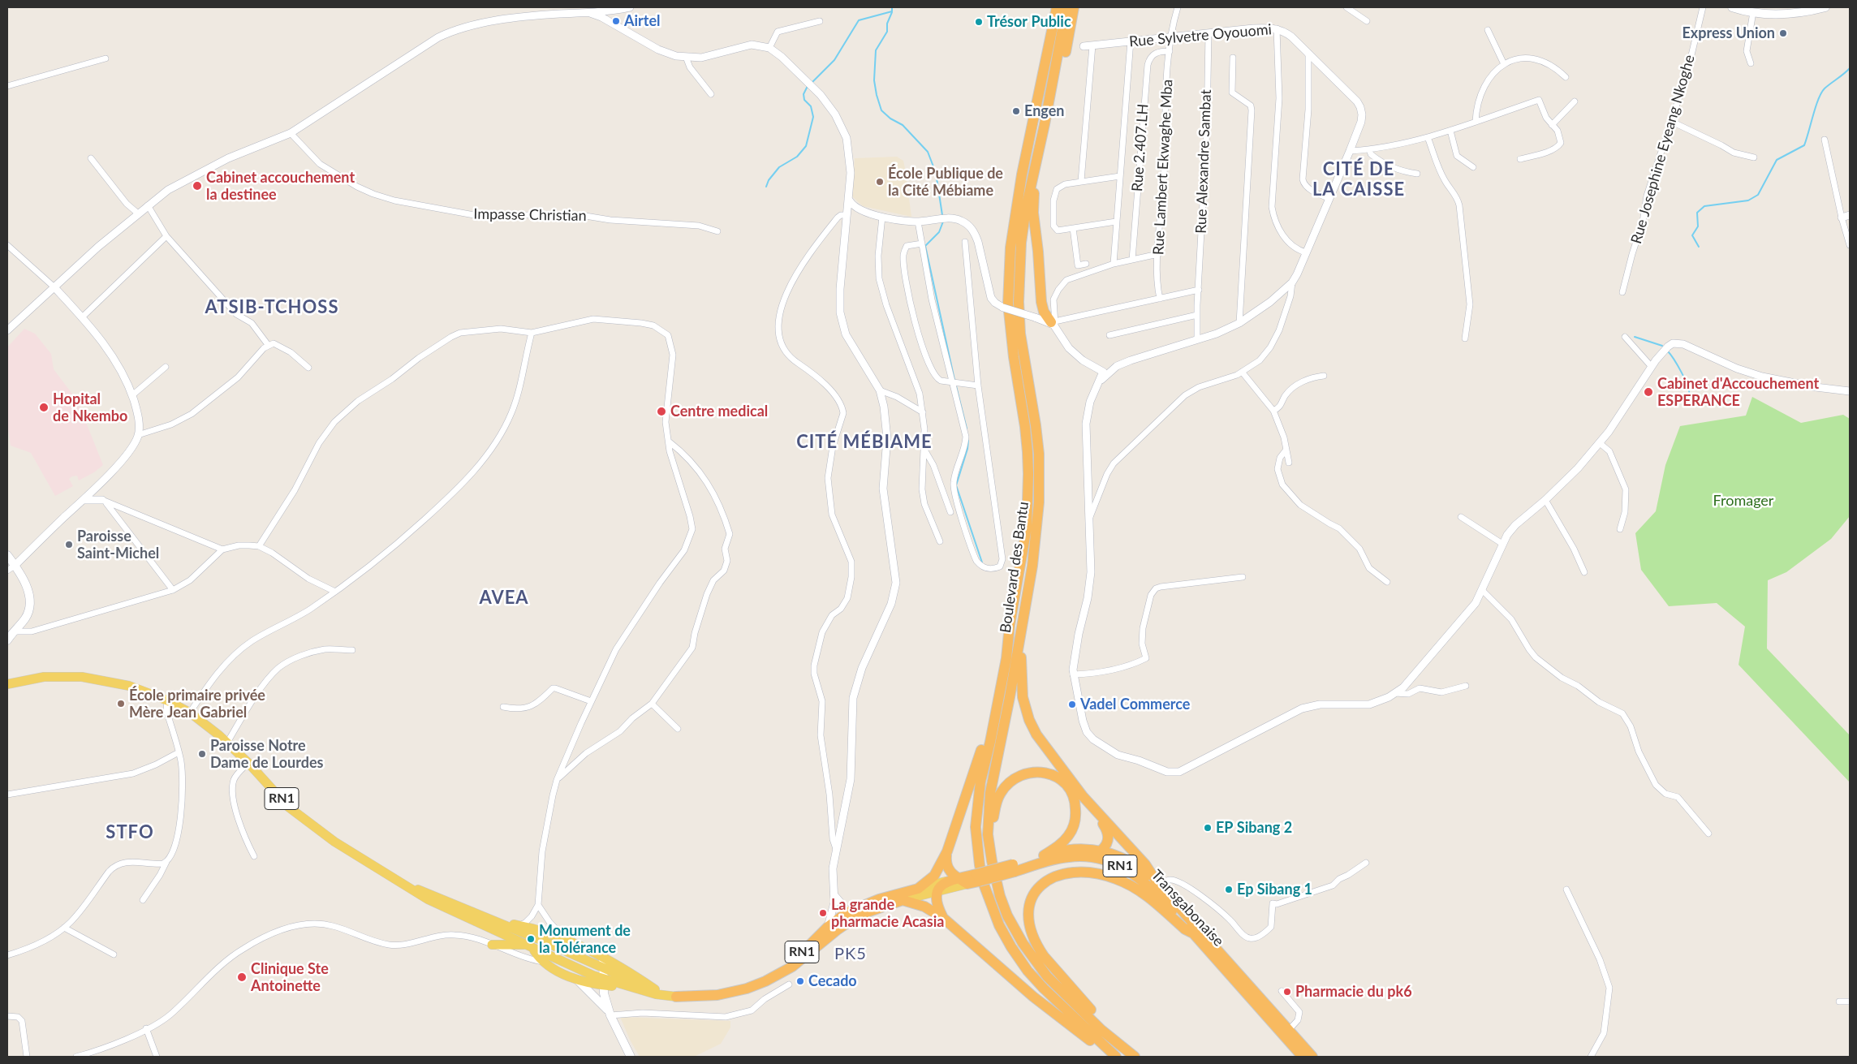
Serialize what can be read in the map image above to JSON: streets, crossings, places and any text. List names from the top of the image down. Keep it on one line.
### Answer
{"streets":{"highway":["Boulevard des Bantu","RN1","Transgabonaise"],"street":["Rue Sylvetre Oyouomi","Rue 2.407.LH","Rue Josephine Eyeang Nkoghe","Rue Alexandre Sambat","Rue Lambert Ekwaghe Mba","Impasse Christian"]},"crossings":[["Rue Sylvetre Oyouomi","Rue Alexandre Sambat"],["Rue Sylvetre Oyouomi","Rue Lambert Ekwaghe Mba"],["Rue 2.407.LH","Rue Lambert Ekwaghe Mba"],["RN1","Transgabonaise"]],"districts":["CITÉ DE LA CAISSE","ATSIB-TCHOSS","CITÉ MÉBIAME","AVEA","STFO","PK5"],"parks":["Fromager"],"places":["Airtel","Trésor Public","Express Union","Engen","École Publique de la Cité Mébiame","Cabinet accouchement la destinee","Cabinet d'Accouchement ESPERANCE","Hopital de Nkembo","Centre medical","Paroisse Saint-Michel","École primaire privée Mère Jean Gabriel","Vadel Commerce","Paroisse Notre Dame de Lourdes","EP Sibang 2","Ep Sibang 1","La grande pharmacie Acasia","Monument de la Tolérance","Clinique Ste Antoinette","Cecado","Pharmacie du pk6"]}
